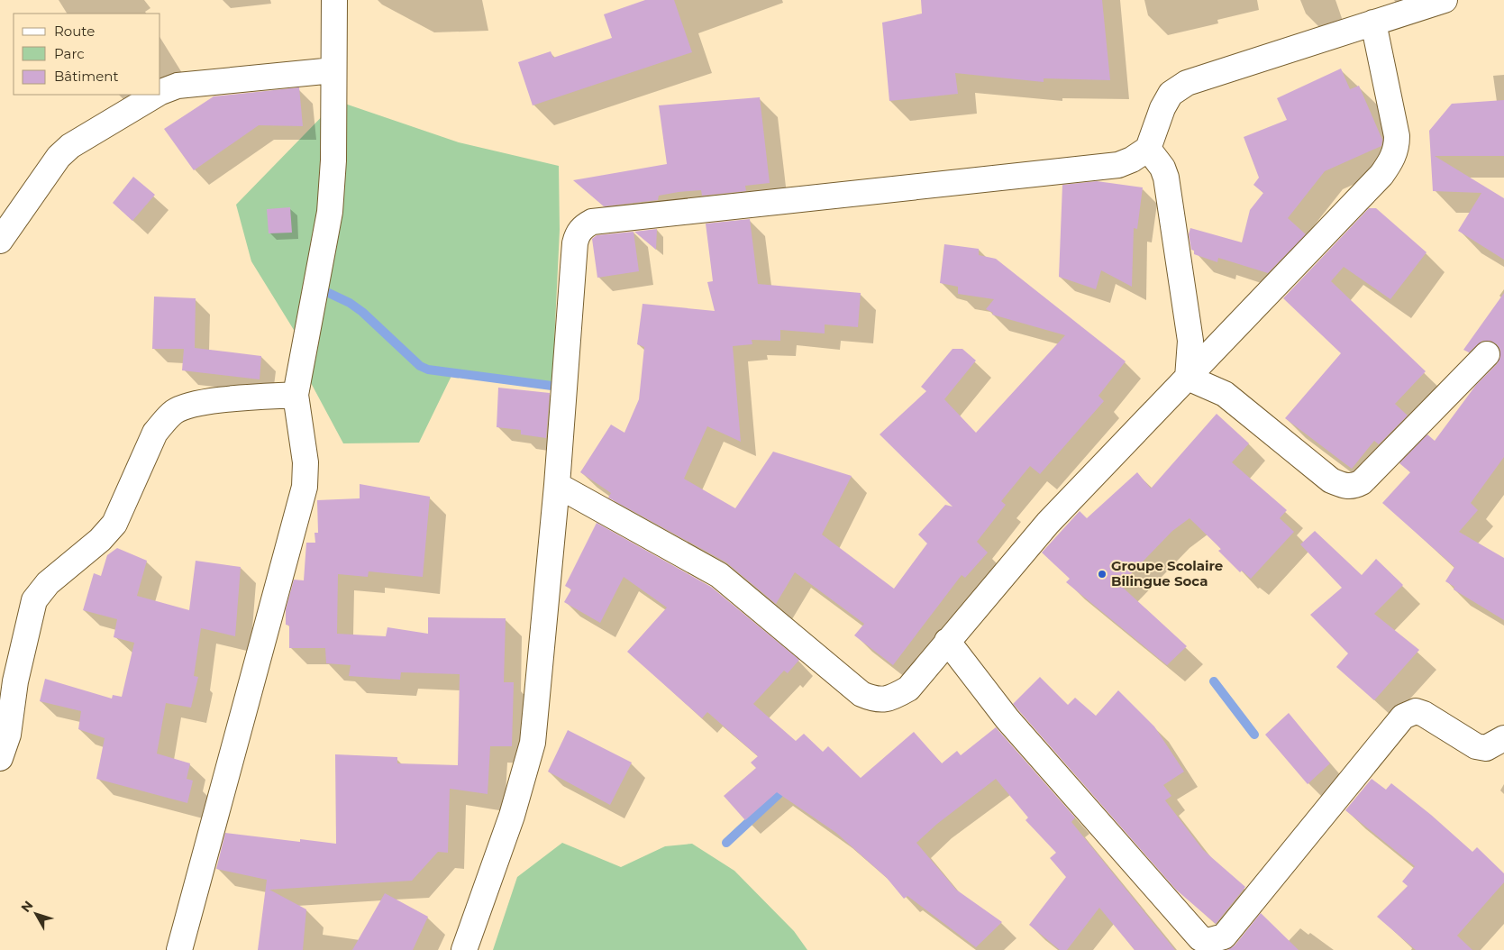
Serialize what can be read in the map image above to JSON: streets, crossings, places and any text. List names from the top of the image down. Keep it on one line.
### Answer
{"places":["Groupe Scolaire Bilingue Soca"],"legend":["Route","Parc","Bâtiment"],"north":"top left"}
